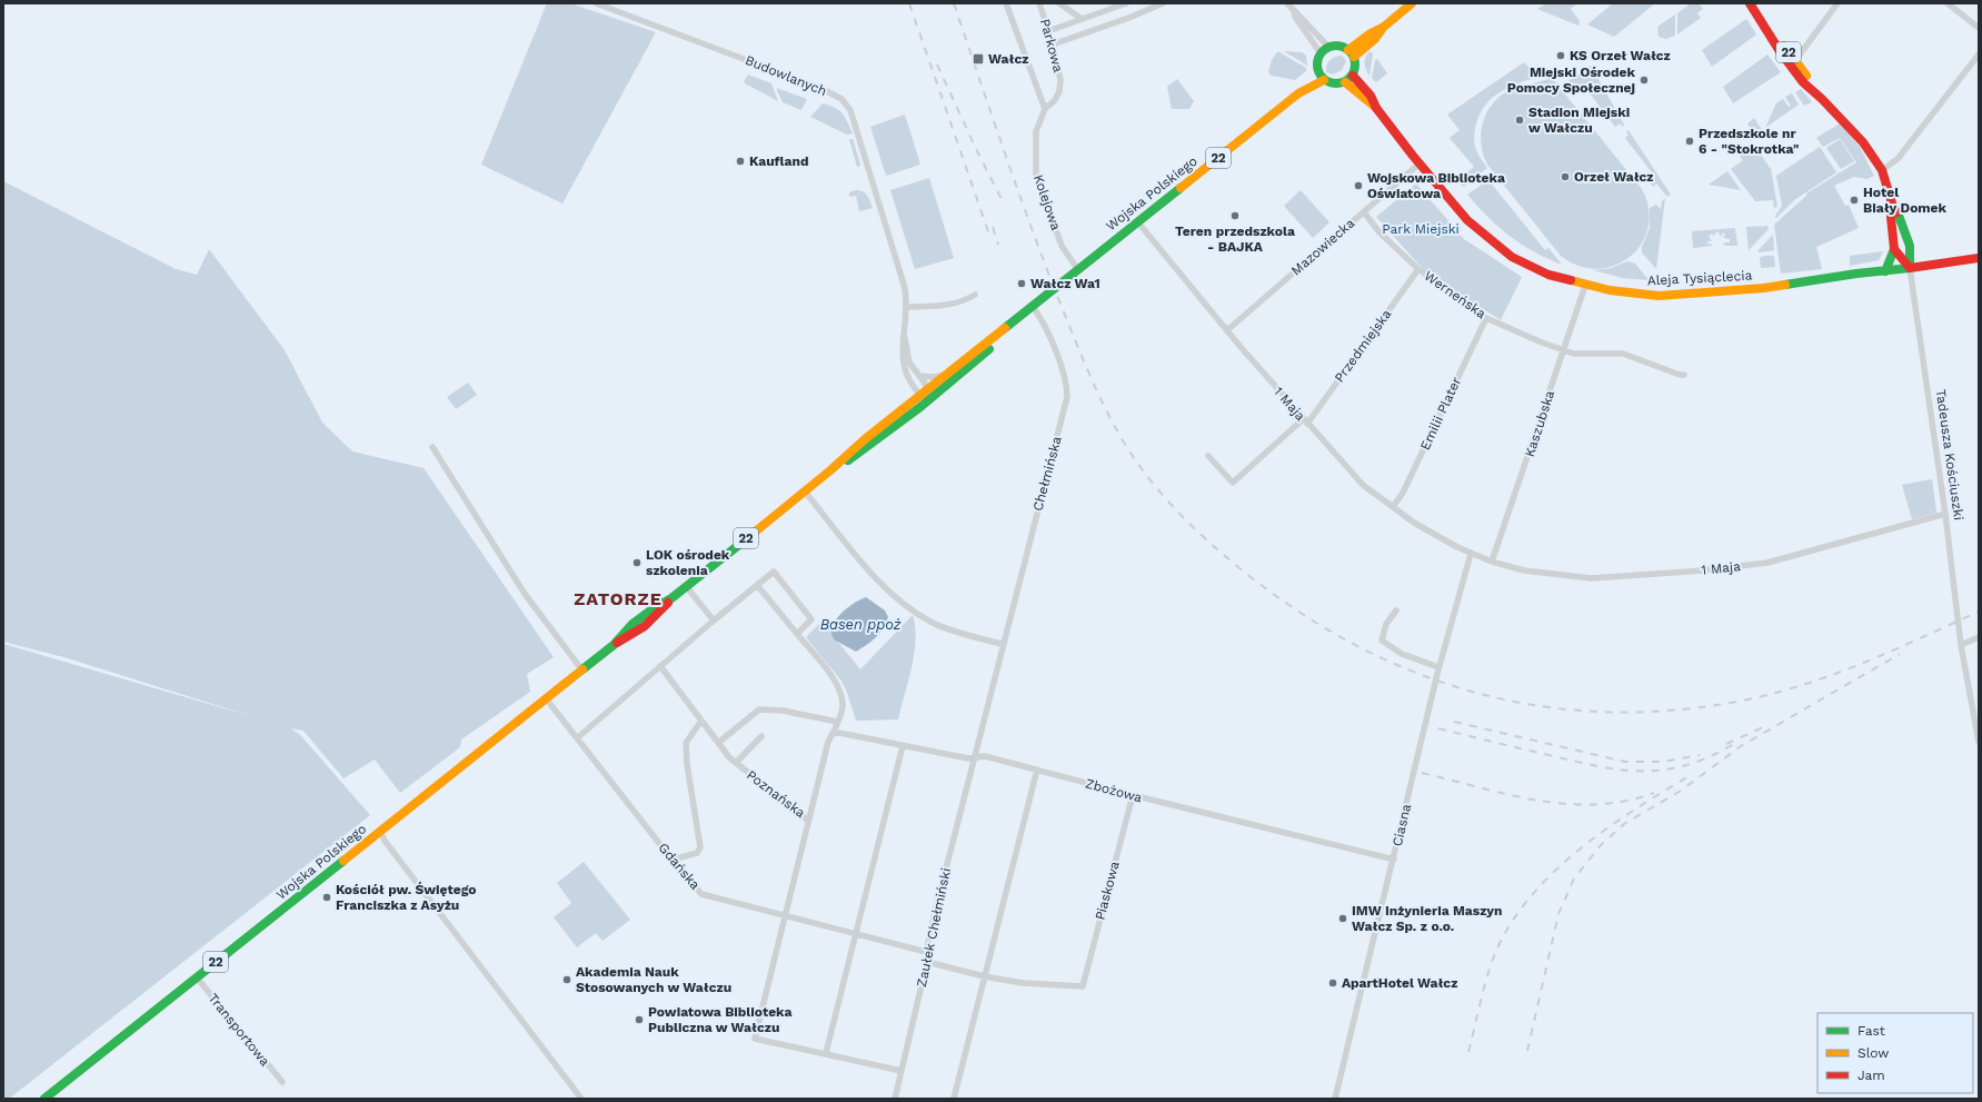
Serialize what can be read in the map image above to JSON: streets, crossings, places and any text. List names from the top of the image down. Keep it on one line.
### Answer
{"streets":{"main road":["22","Wojska Polskiego","Aleja Tysiąclecia","Tadeusza Kościuszki"],"street":["Parkowa","Budowlanych","Kolejowa","Mazowiecka","Werneńska","Przedmiejska","1 Maja","Emilii Plater","Kaszubska","Chełmińska","Zbożowa","Poznańska","Ciasna","Gdańska","Piaskowa","Zaułek Chełmiński","Transportowa"]},"crossings":[["Parkowa","Kolejowa"],["Budowlanych","Wojska Polskiego"],["Wojska Polskiego","Kolejowa"],["Wojska Polskiego","Aleja Tysiąclecia"],["Wojska Polskiego","1 Maja"],["Wojska Polskiego","Chełmińska"],["Wojska Polskiego","Gdańska"],["Wojska Polskiego","Transportowa"],["Mazowiecka","Aleja Tysiąclecia"],["Mazowiecka","Werneńska"],["Mazowiecka","1 Maja"],["Aleja Tysiąclecia","Kaszubska"],["Aleja Tysiąclecia","Tadeusza Kościuszki"],["Werneńska","Przedmiejska"],["Werneńska","Emilii Plater"],["Werneńska","Kaszubska"],["Przedmiejska","1 Maja"],["1 Maja","Emilii Plater"],["1 Maja","Kaszubska"],["1 Maja","Tadeusza Kościuszki"],["1 Maja","Ciasna"],["Chełmińska","Zbożowa"],["Chełmińska","Zaułek Chełmiński"],["Zbożowa","Poznańska"],["Zbożowa","Ciasna"],["Zbożowa","Piaskowa"],["Zbożowa","Zaułek Chełmiński"],["Gdańska","Zaułek Chełmiński"]],"districts":["ZATORZE"],"water":["Basen ppoż"],"parks":["Park Miejski"],"places":{"other":["KS Orzeł Wałcz","Miejski Ośrodek Pomocy Społecznej","Stadion Miejski w Wałczu","Przedszkole nr 6 - \"Stokrotka\"","Kaufland","Orzeł Wałcz","Wojskowa Biblioteka Oświatowa","Hotel Biały Domek","Teren przedszkola - BAJKA","Wałcz Wa1","LOK ośrodek szkolenia","Kościół pw. Świętego Franciszka z Asyżu","IMW Inżynieria Maszyn Wałcz Sp. z o.o.","Akademia Nauk Stosowanych w Wałczu","ApartHotel Wałcz","Powiatowa Biblioteka Publiczna w Wałczu"],"transit":["Wałcz"]},"legend":["Fast","Slow","Jam"]}
